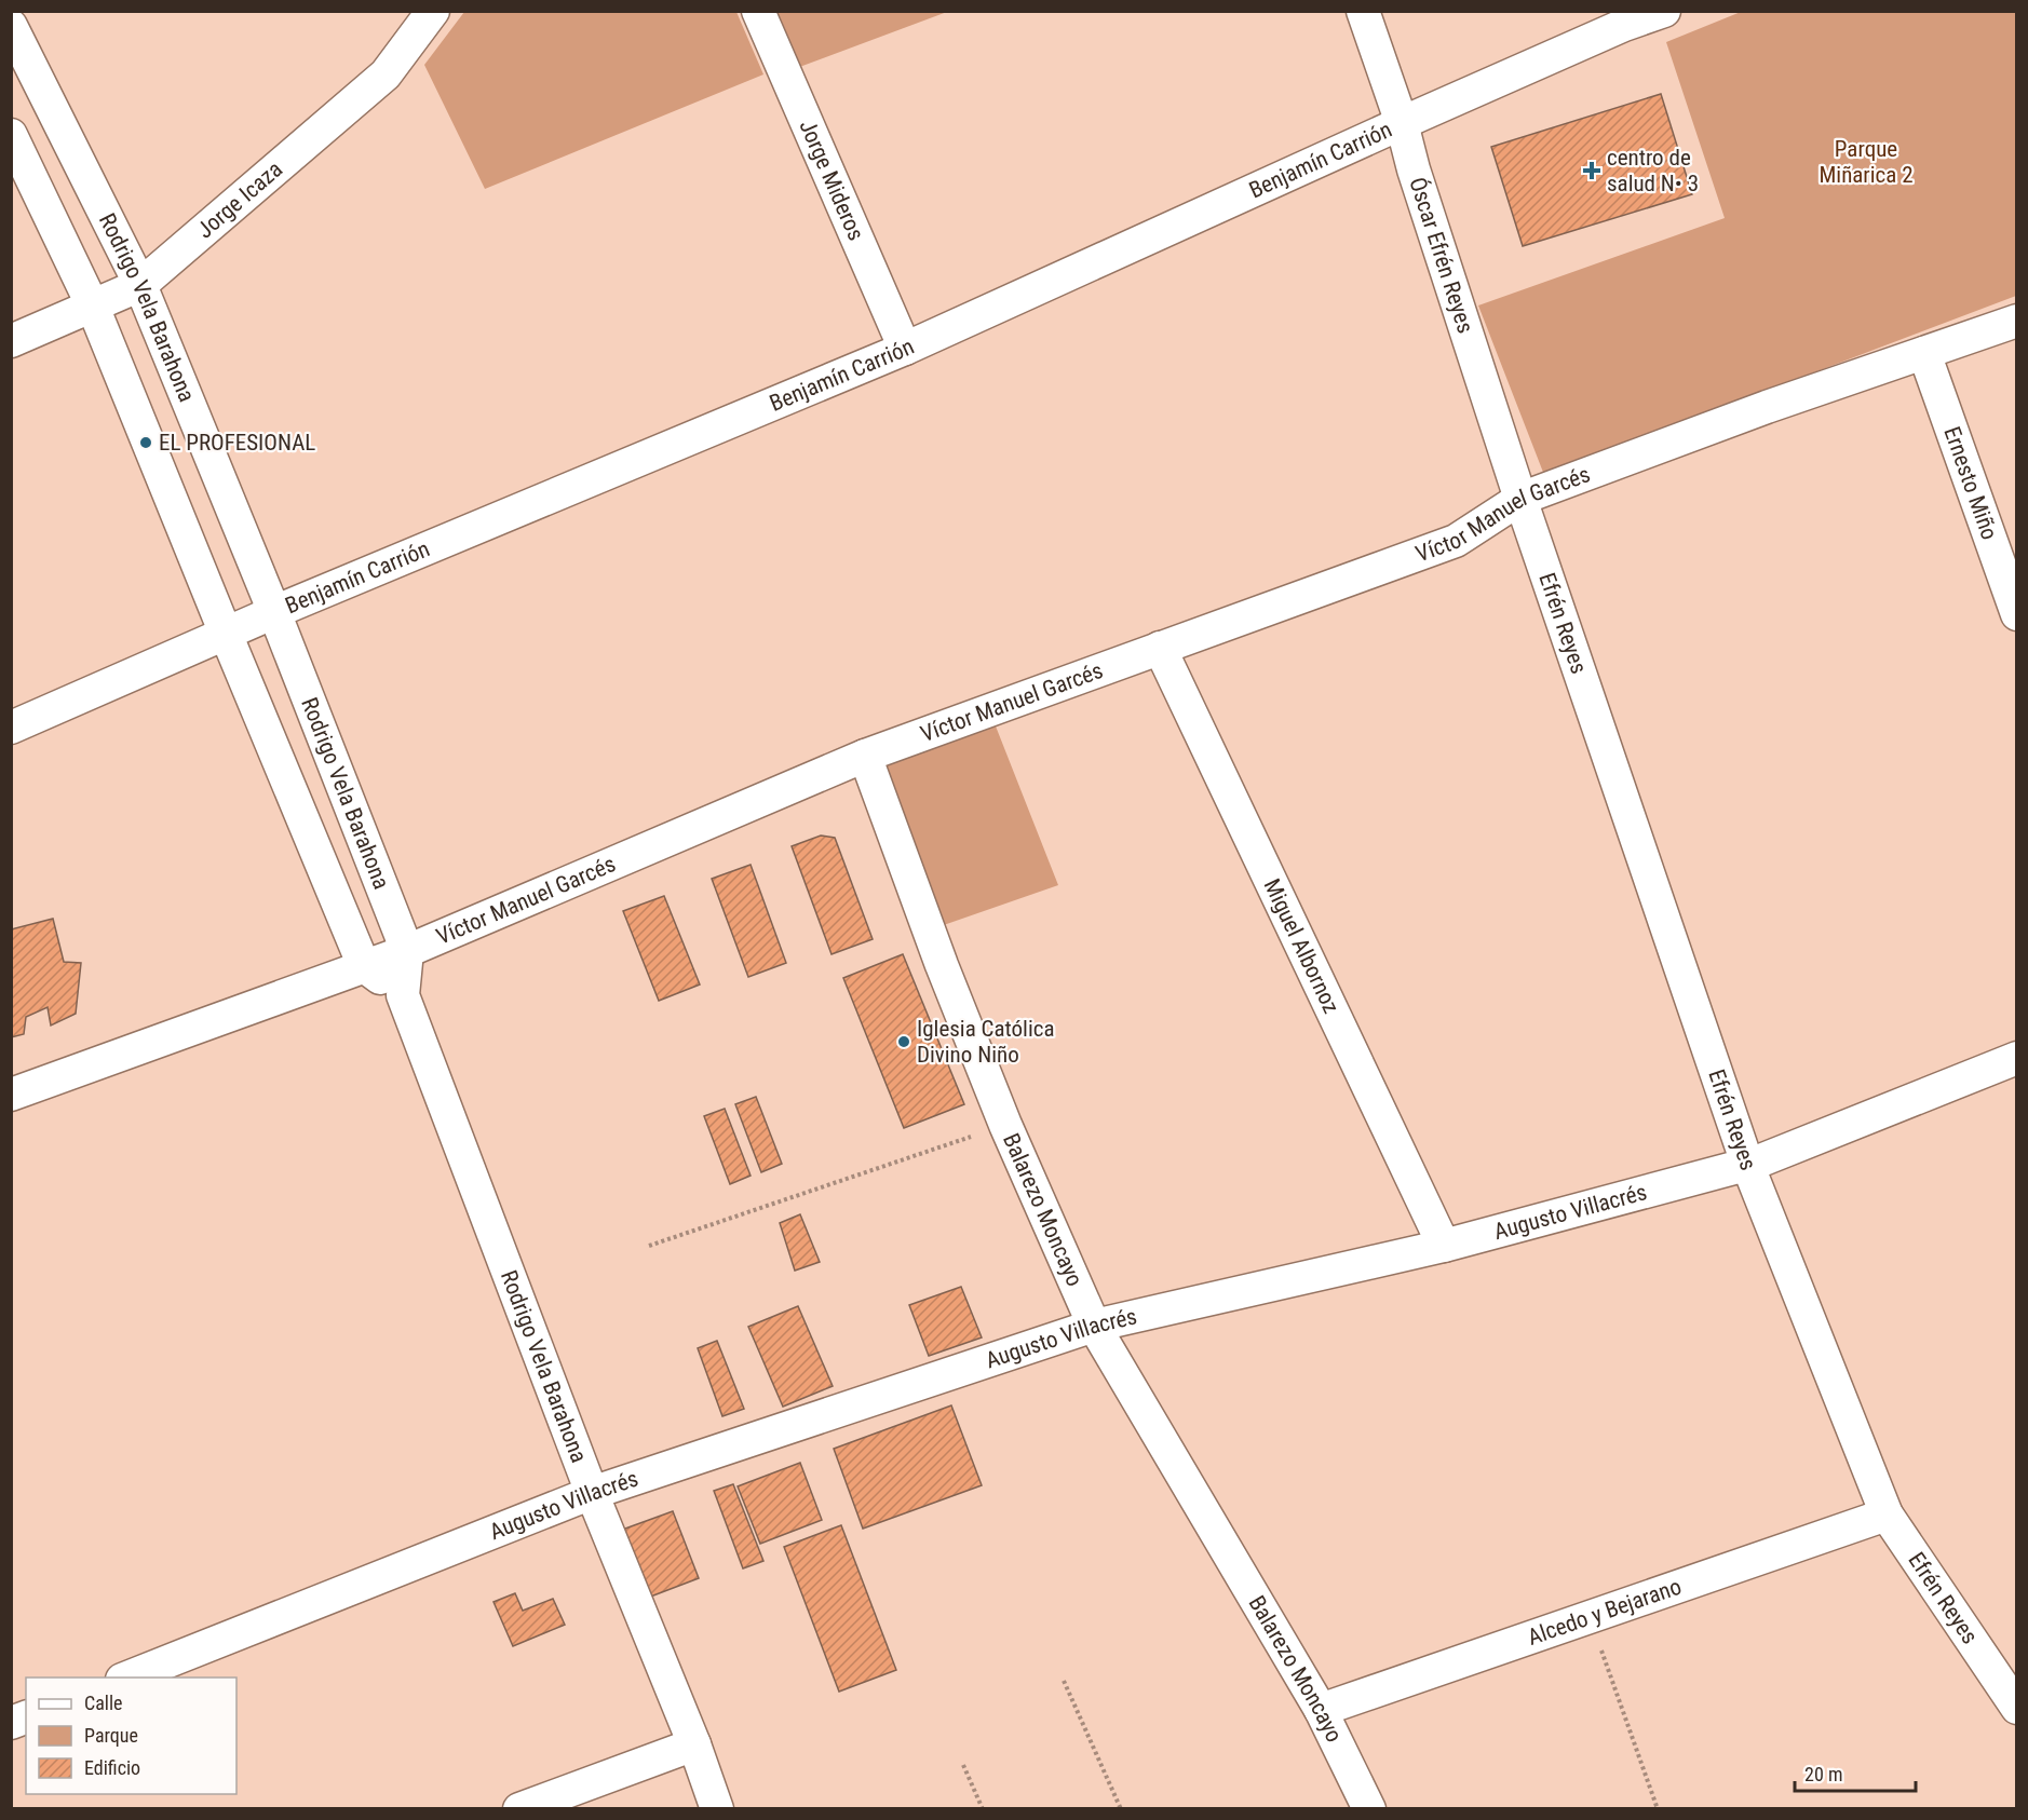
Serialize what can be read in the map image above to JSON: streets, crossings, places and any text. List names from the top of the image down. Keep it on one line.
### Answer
{"streets":{"street":["Benjamín Carrión","Jorge Mideros","Jorge Icaza","Óscar Efrén Reyes","Rodrigo Vela Barahona","Ernesto Miño","Víctor Manuel Garcés","Efrén Reyes","Miguel Albornoz","Balarezo Moncayo","Augusto Villacrés","Alcedo y Bejarano"]},"crossings":[["Benjamín Carrión","Jorge Mideros"],["Benjamín Carrión","Óscar Efrén Reyes"],["Benjamín Carrión","Rodrigo Vela Barahona"],["Jorge Icaza","Rodrigo Vela Barahona"],["Óscar Efrén Reyes","Víctor Manuel Garcés"],["Óscar Efrén Reyes","Efrén Reyes"],["Rodrigo Vela Barahona","Víctor Manuel Garcés"],["Rodrigo Vela Barahona","Augusto Villacrés"],["Ernesto Miño","Víctor Manuel Garcés"],["Víctor Manuel Garcés","Efrén Reyes"],["Víctor Manuel Garcés","Miguel Albornoz"],["Víctor Manuel Garcés","Balarezo Moncayo"],["Efrén Reyes","Augusto Villacrés"],["Efrén Reyes","Alcedo y Bejarano"],["Miguel Albornoz","Augusto Villacrés"],["Balarezo Moncayo","Augusto Villacrés"],["Balarezo Moncayo","Alcedo y Bejarano"]],"parks":["Parque Miñarica 2"],"places":{"health":["centro de salud N• 3"],"other":["EL PROFESIONAL","Iglesia Católica Divino Niño"]},"legend":["Calle","Parque","Edificio"],"scale_bar":"20 m"}
